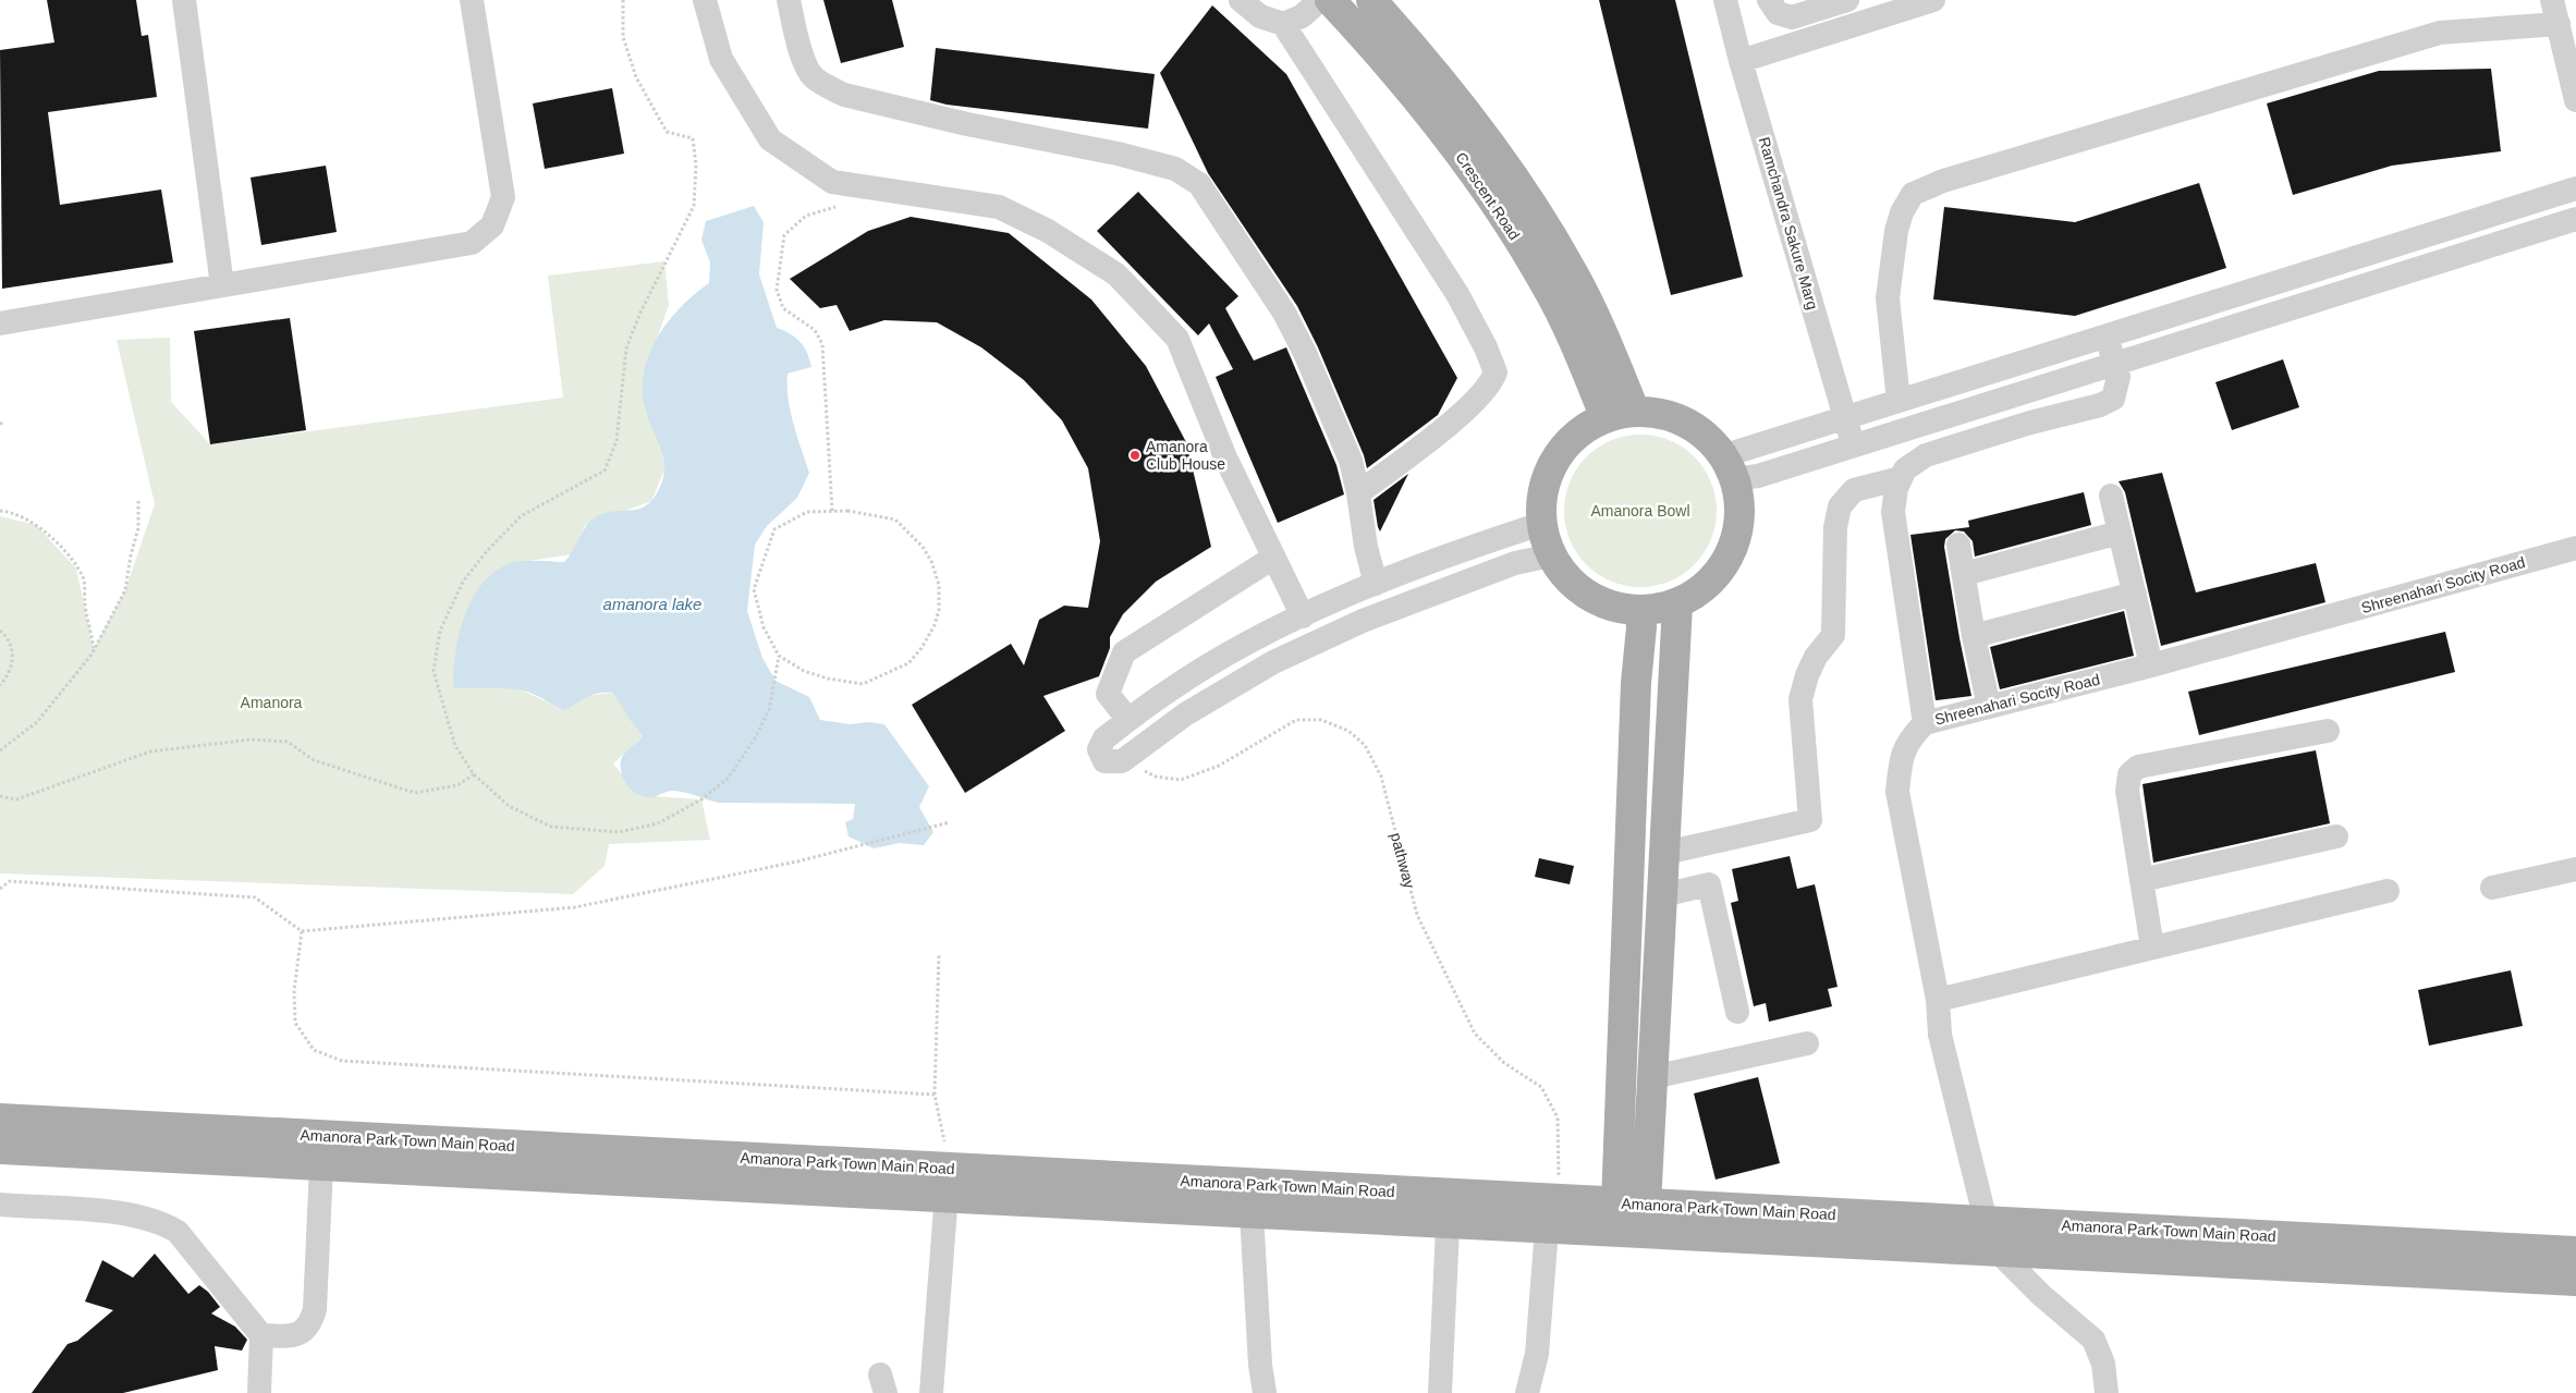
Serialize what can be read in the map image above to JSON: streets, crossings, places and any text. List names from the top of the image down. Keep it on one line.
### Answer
{"streets":{"main road":["Crescent Road","Amanora Park Town Main Road"],"street":["Ramchandra Sakure Marg","Shreenahari Socity Road"],"path":["pathway"]},"crossings":[["Shreenahari Socity Road","Amanora Park Town Main Road"],["pathway","Amanora Park Town Main Road"]],"water":["amanora lake"],"parks":["Amanora Bowl","Amanora"],"places":["Amanora Club House"]}
